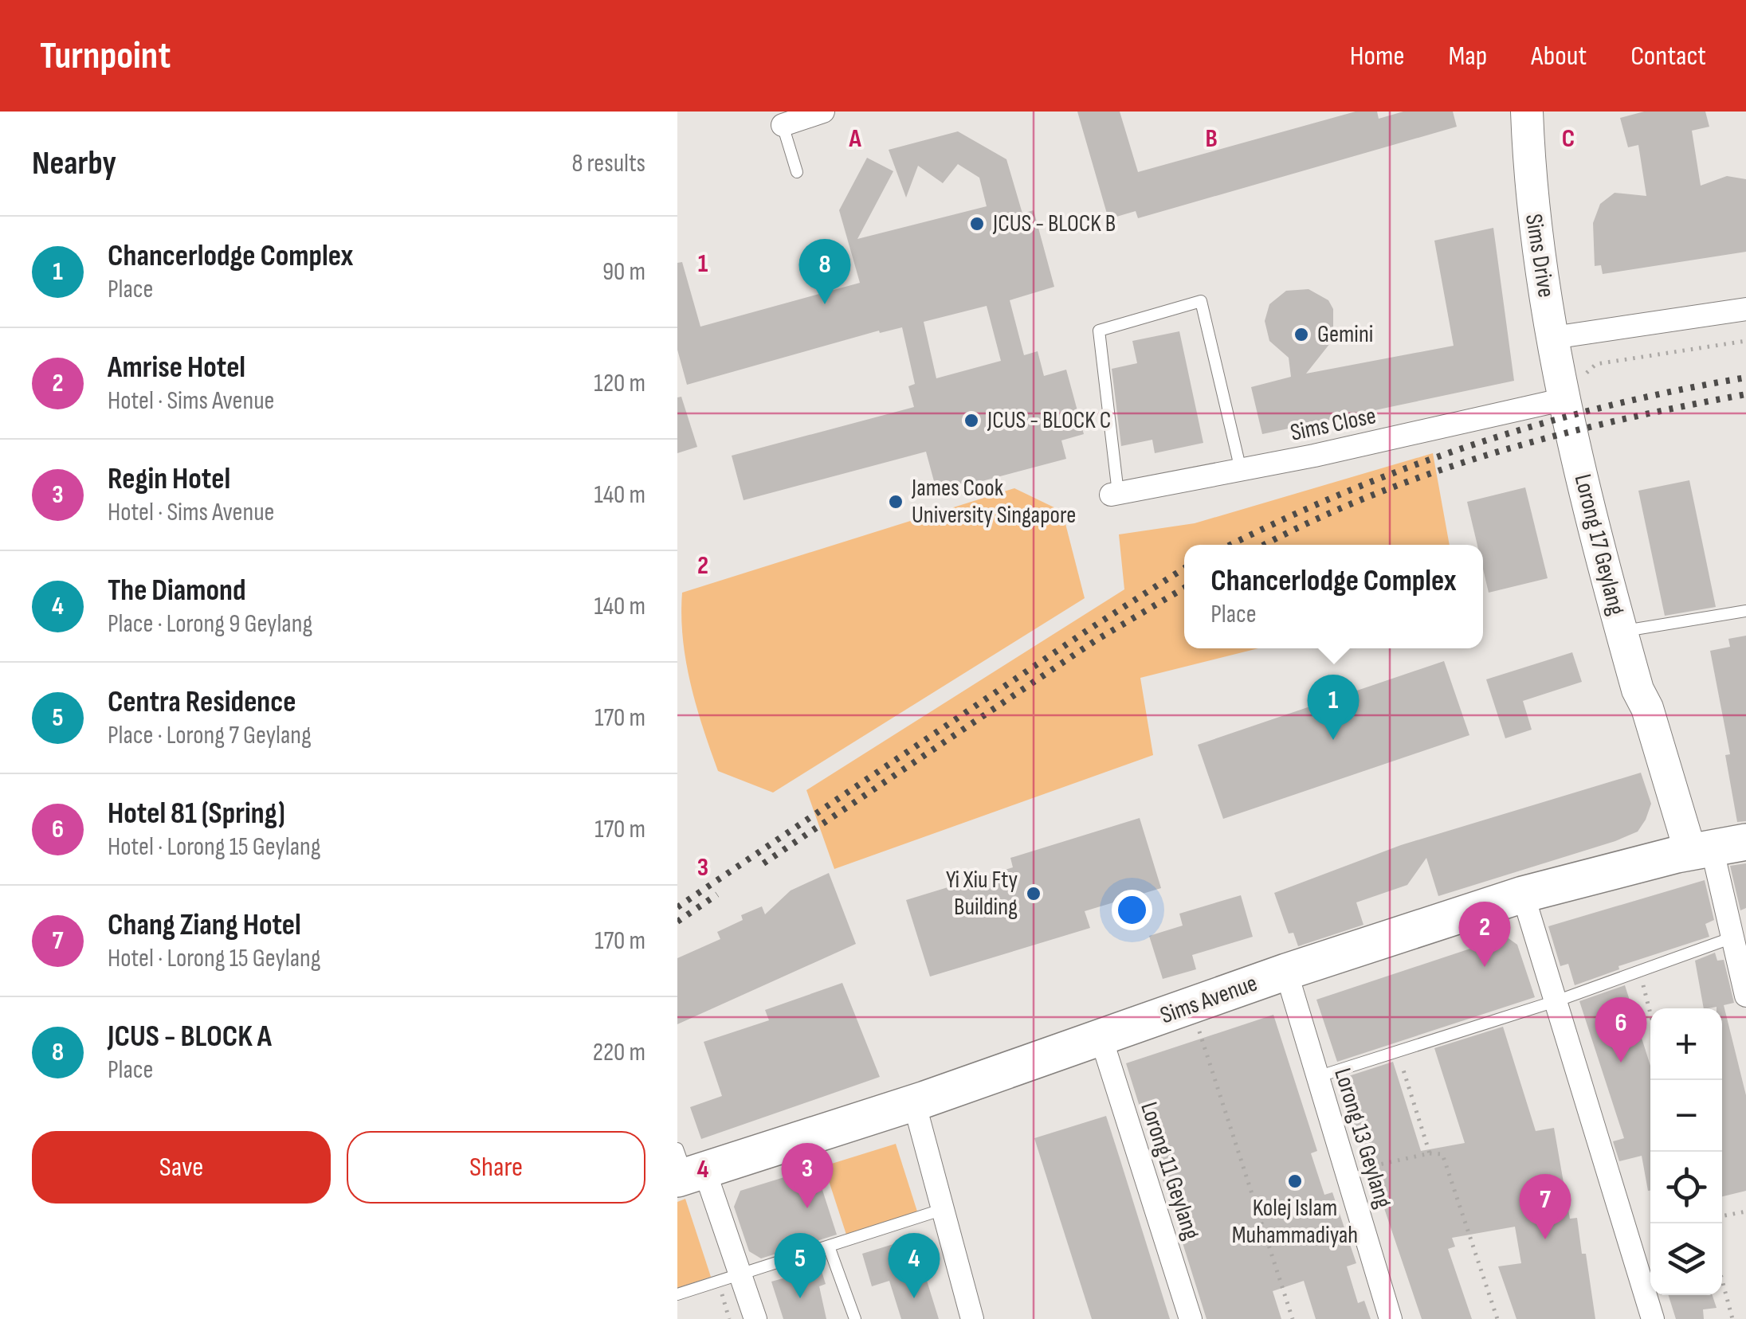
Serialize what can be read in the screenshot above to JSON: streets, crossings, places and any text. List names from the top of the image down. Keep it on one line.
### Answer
{"streets":{"main road":["Sims Avenue"],"street":["Sims Drive","Sims Close","Lorong 17 Geylang","Lorong 13 Geylang","Lorong 11 Geylang"]},"crossings":[["Sims Drive","Sims Close"],["Sims Drive","Lorong 17 Geylang"],["Sims Close","Lorong 17 Geylang"],["Lorong 17 Geylang","Sims Avenue"],["Sims Avenue","Lorong 13 Geylang"],["Sims Avenue","Lorong 11 Geylang"]],"places":["JCUS - BLOCK B","Gemini","JCUS - BLOCK C","James Cook University Singapore","Yi Xiu Fty Building","Kolej Islam Muhammadiyah"],"page":{"header":"Turnpoint","nav":["Home","Map","About","Contact"],"heading":["Nearby","8 results"],"list":[{"mark":"1","name":"Chancerlodge Complex","note":"Place","value":"90 m"},{"mark":"2","name":"Amrise Hotel","note":"Hotel · Sims Avenue","value":"120 m"},{"mark":"3","name":"Regin Hotel","note":"Hotel · Sims Avenue","value":"140 m"},{"mark":"4","name":"The Diamond","note":"Place · Lorong 9 Geylang","value":"140 m"},{"mark":"5","name":"Centra Residence","note":"Place · Lorong 7 Geylang","value":"170 m"},{"mark":"6","name":"Hotel 81 (Spring)","note":"Hotel · Lorong 15 Geylang","value":"170 m"},{"mark":"7","name":"Chang Ziang Hotel","note":"Hotel · Lorong 15 Geylang","value":"170 m"},{"mark":"8","name":"JCUS - BLOCK A","note":"Place","value":"220 m"}],"pins":["8","1","2","6","3","7","4","5"],"popup":["Chancerlodge Complex","Place"],"map_buttons":["+","−"],"buttons":["Save","Share"]},"grid":{"columns":["A","B","C"],"rows":["1","2","3","4"]}}
